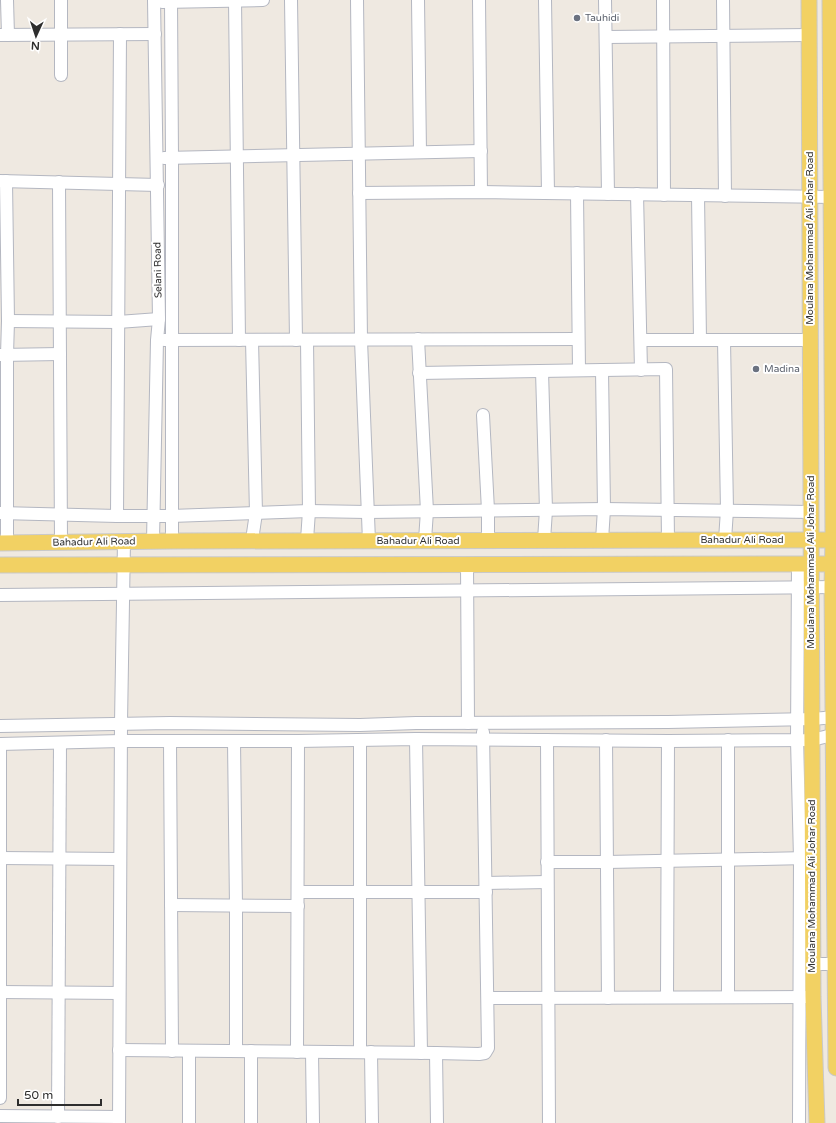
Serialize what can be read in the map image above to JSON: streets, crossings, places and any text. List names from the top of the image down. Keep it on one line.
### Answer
{"streets":{"main road":["Moulana Mohammad Ali Johar Road","Bahadur Ali Road"],"street":["Selani Road"]},"crossings":[["Moulana Mohammad Ali Johar Road","Bahadur Ali Road"],["Selani Road","Bahadur Ali Road"]],"places":["Tauhidi","Madina"],"scale_bar":"50 m","north":"bottom"}
